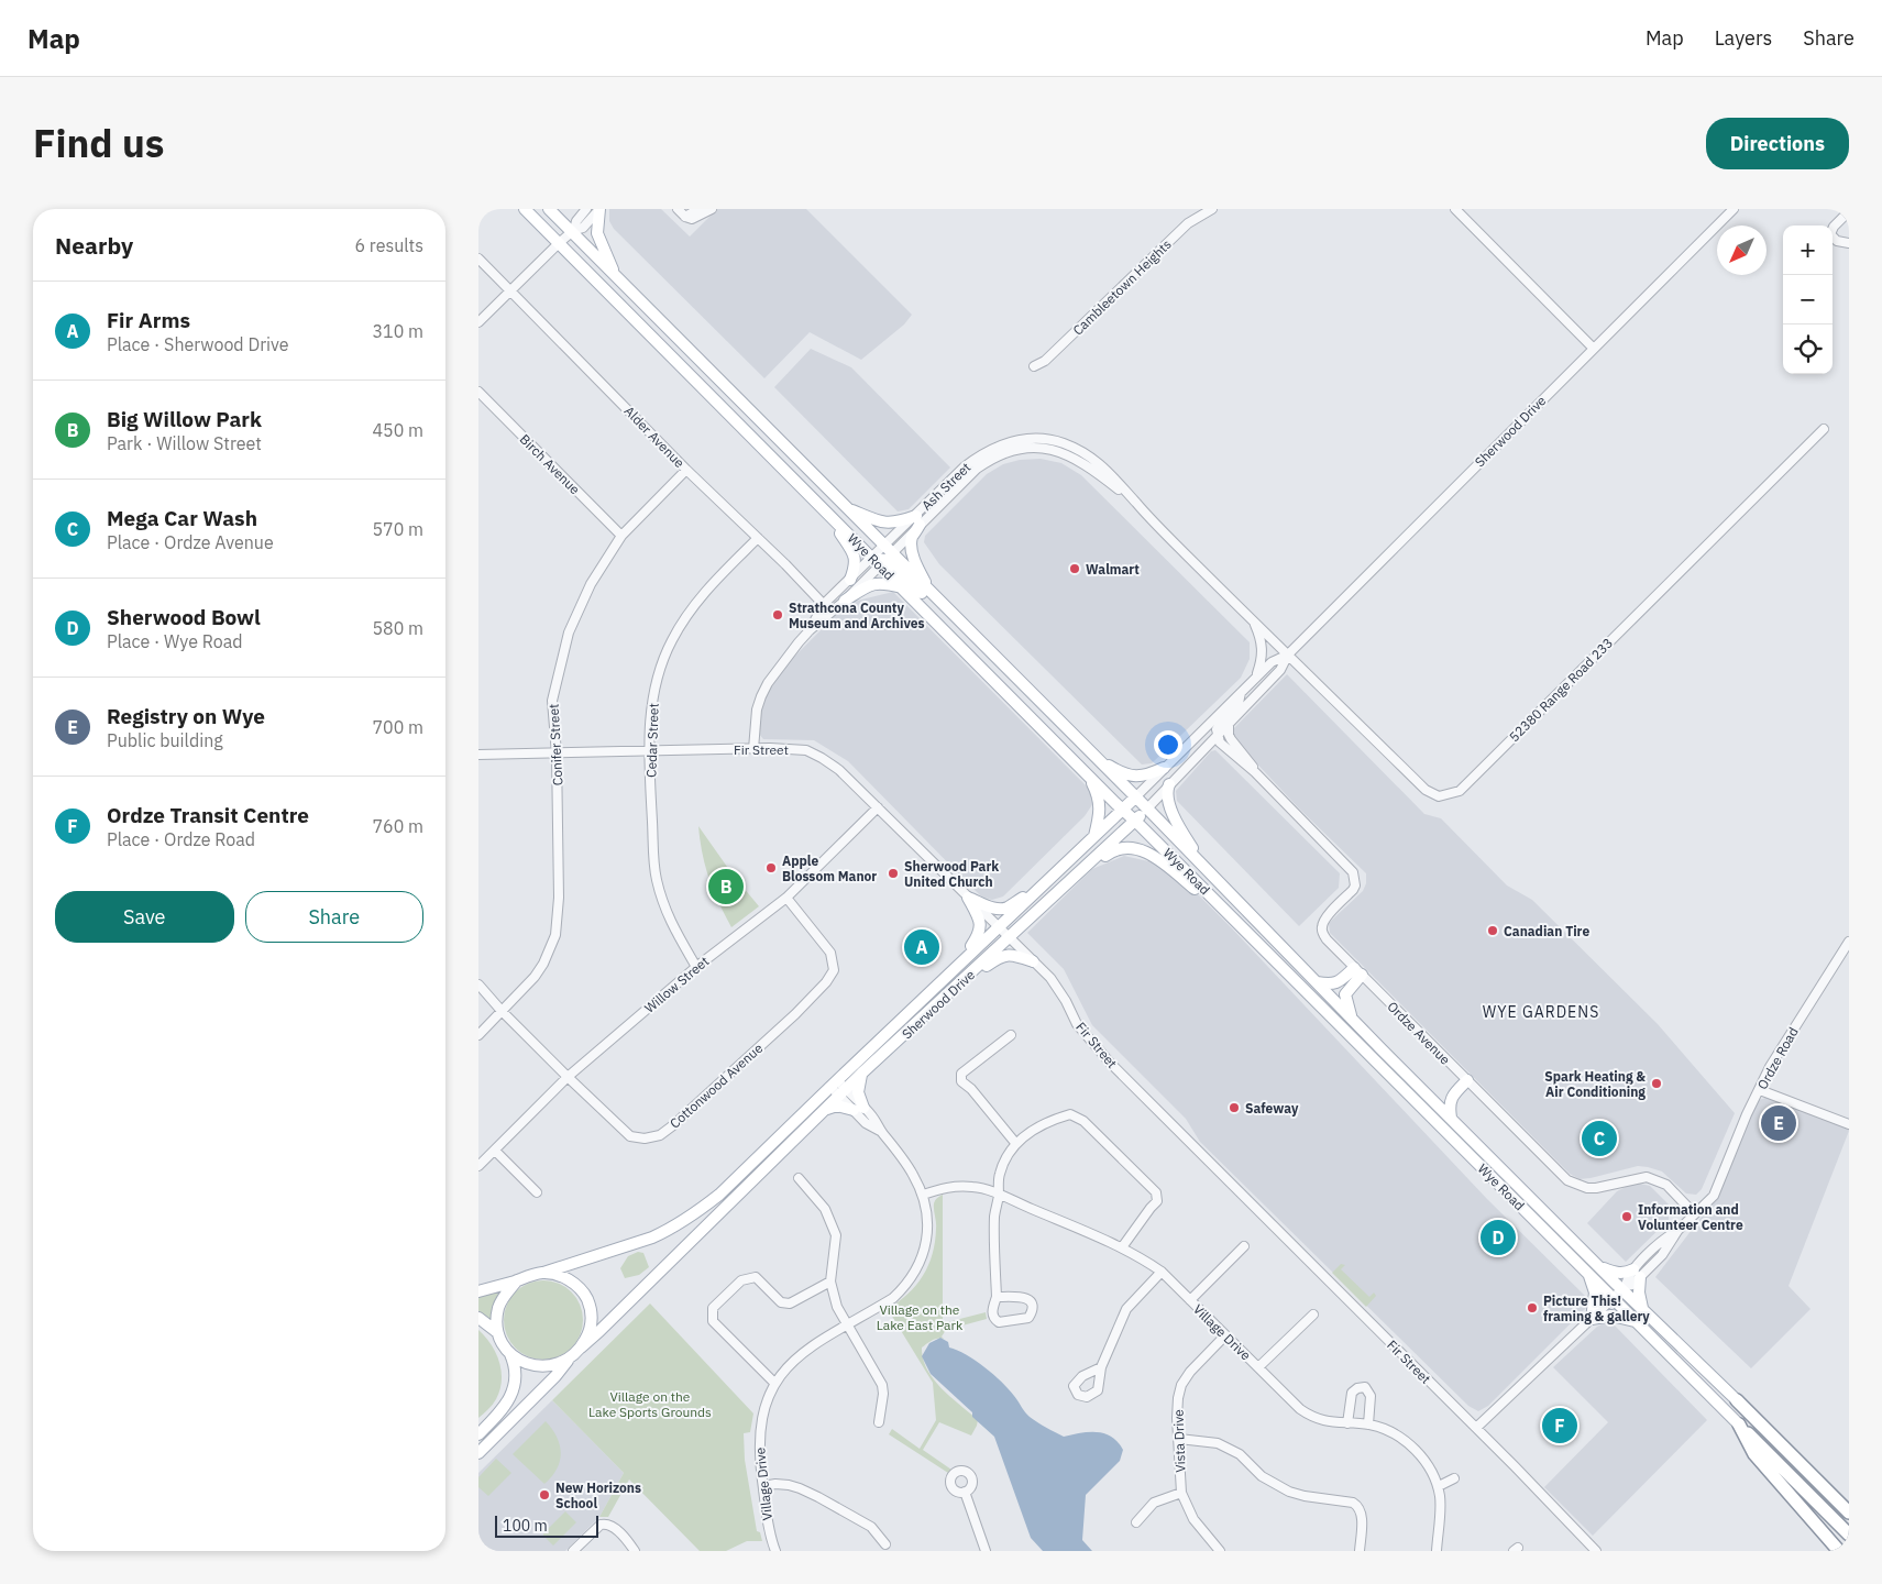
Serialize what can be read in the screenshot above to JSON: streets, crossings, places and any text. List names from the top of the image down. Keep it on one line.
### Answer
{"streets":{"highway":["Wye Road"],"main road":["Sherwood Drive"],"street":["Cambleetown Heights","Alder Avenue","Birch Avenue","Ash Street","52380 Range Road 233","Cedar Street","Conifer Street","Fir Street","Willow Street","Ordze Avenue","Ordze Road","Cottonwood Avenue","Village Drive","Vista Drive"]},"crossings":[["Sherwood Drive","Ash Street"],["Sherwood Drive","Wye Road"],["Sherwood Drive","52380 Range Road 233"],["Sherwood Drive","Fir Street"],["Sherwood Drive","Village Drive"],["Alder Avenue","Ash Street"],["Alder Avenue","Cedar Street"],["Alder Avenue","Conifer Street"],["Birch Avenue","Conifer Street"],["Ash Street","Wye Road"],["Ash Street","52380 Range Road 233"],["Ash Street","Fir Street"],["Wye Road","Ordze Road"],["Cedar Street","Fir Street"],["Cedar Street","Willow Street"],["Conifer Street","Fir Street"],["Conifer Street","Cottonwood Avenue"],["Fir Street","Willow Street"],["Fir Street","Ordze Road"],["Willow Street","Cottonwood Avenue"],["Ordze Avenue","Ordze Road"],["Village Drive","Vista Drive"]],"districts":["WYE GARDENS"],"parks":["Village on the Lake East Park","Village on the Lake Sports Grounds"],"places":["Walmart","Strathcona County Museum and Archives","Apple Blossom Manor","Sherwood Park United Church","Canadian Tire","Spark Heating & Air Conditioning","Safeway","Information and Volunteer Centre","Picture This! framing & gallery","New Horizons School"],"scale_bar":"100 m","north":"bottom left","page":{"header":"Map","nav":["Map","Layers","Share"],"title":"Find us","buttons":["Directions",["Save","Share"]],"heading":["Nearby","6 results"],"map_buttons":["+","−"],"list":[{"mark":"A","name":"Fir Arms","note":"Place · Sherwood Drive","value":"310 m"},{"mark":"B","name":"Big Willow Park","note":"Park · Willow Street","value":"450 m"},{"mark":"C","name":"Mega Car Wash","note":"Place · Ordze Avenue","value":"570 m"},{"mark":"D","name":"Sherwood Bowl","note":"Place · Wye Road","value":"580 m"},{"mark":"E","name":"Registry on Wye","note":"Public building","value":"700 m"},{"mark":"F","name":"Ordze Transit Centre","note":"Place · Ordze Road","value":"760 m"}],"pins":["B","A","E","C","D","F"],"scale":"100 m"}}
